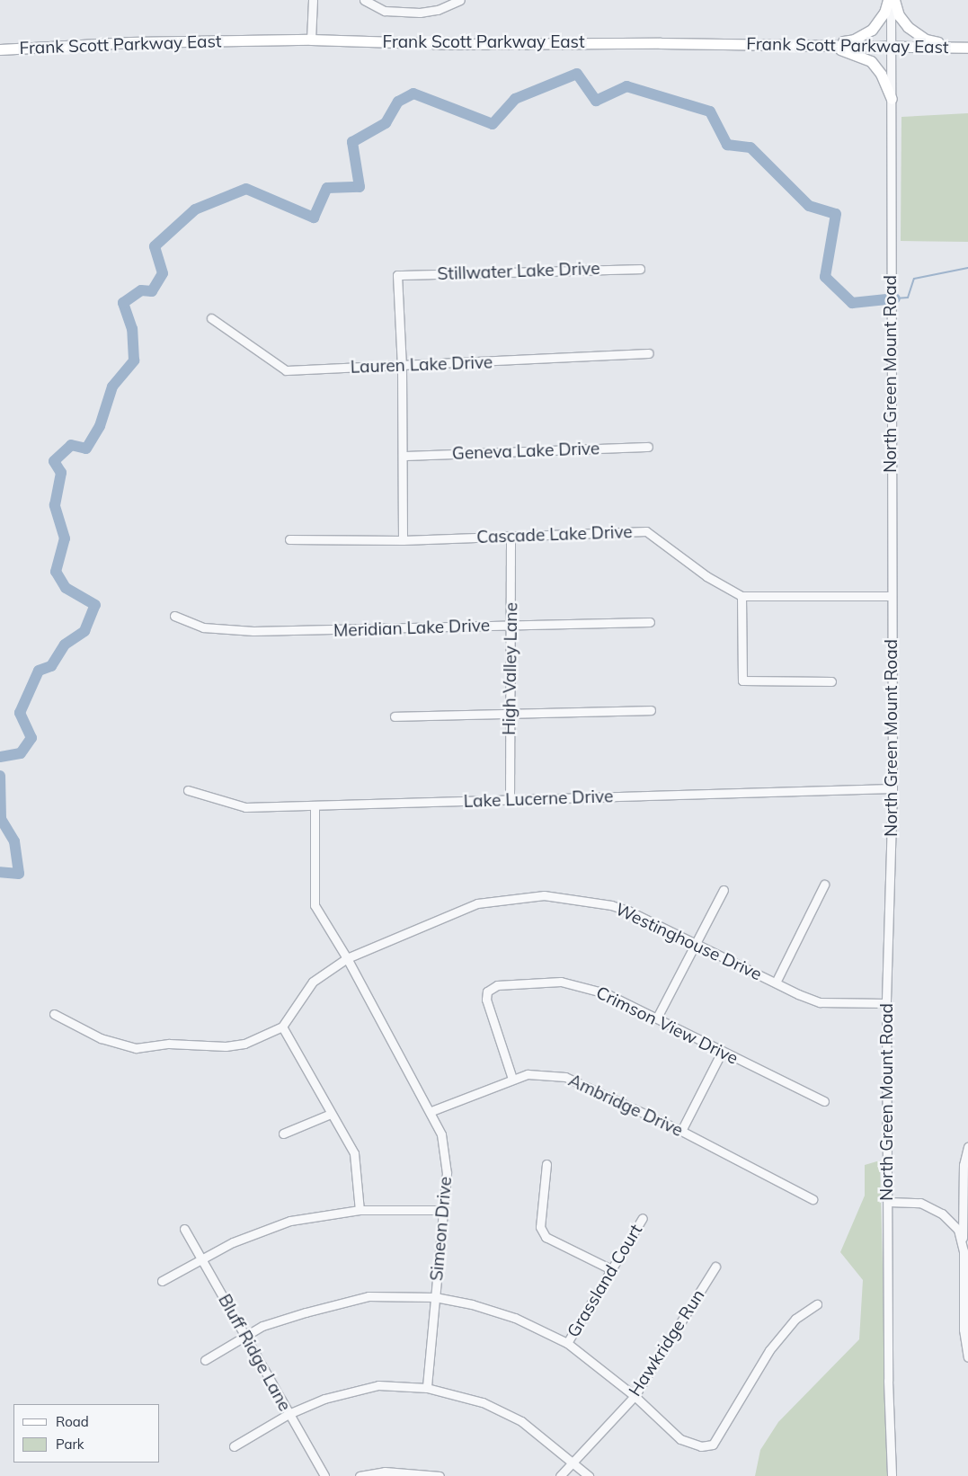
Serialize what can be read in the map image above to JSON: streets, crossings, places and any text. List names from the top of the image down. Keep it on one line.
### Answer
{"streets":{"main road":["Frank Scott Parkway East"],"street":["Stillwater Lake Drive","Lauren Lake Drive","North Green Mount Road","Geneva Lake Drive","Cascade Lake Drive","Meridian Lake Drive","High Valley Lane","Lake Lucerne Drive","Westinghouse Drive","Crimson View Drive","Ambridge Drive","Simeon Drive","Grassland Court","Hawkridge Run","Bluff Ridge Lane"]},"crossings":[["Frank Scott Parkway East","North Green Mount Road"],["Stillwater Lake Drive","Lauren Lake Drive"],["North Green Mount Road","Cascade Lake Drive"],["North Green Mount Road","Lake Lucerne Drive"],["North Green Mount Road","Westinghouse Drive"],["Cascade Lake Drive","High Valley Lane"],["Meridian Lake Drive","High Valley Lane"],["High Valley Lane","Lake Lucerne Drive"],["Lake Lucerne Drive","Simeon Drive"],["Westinghouse Drive","Simeon Drive"],["Crimson View Drive","Ambridge Drive"],["Ambridge Drive","Simeon Drive"]],"legend":["Road","Park"]}
